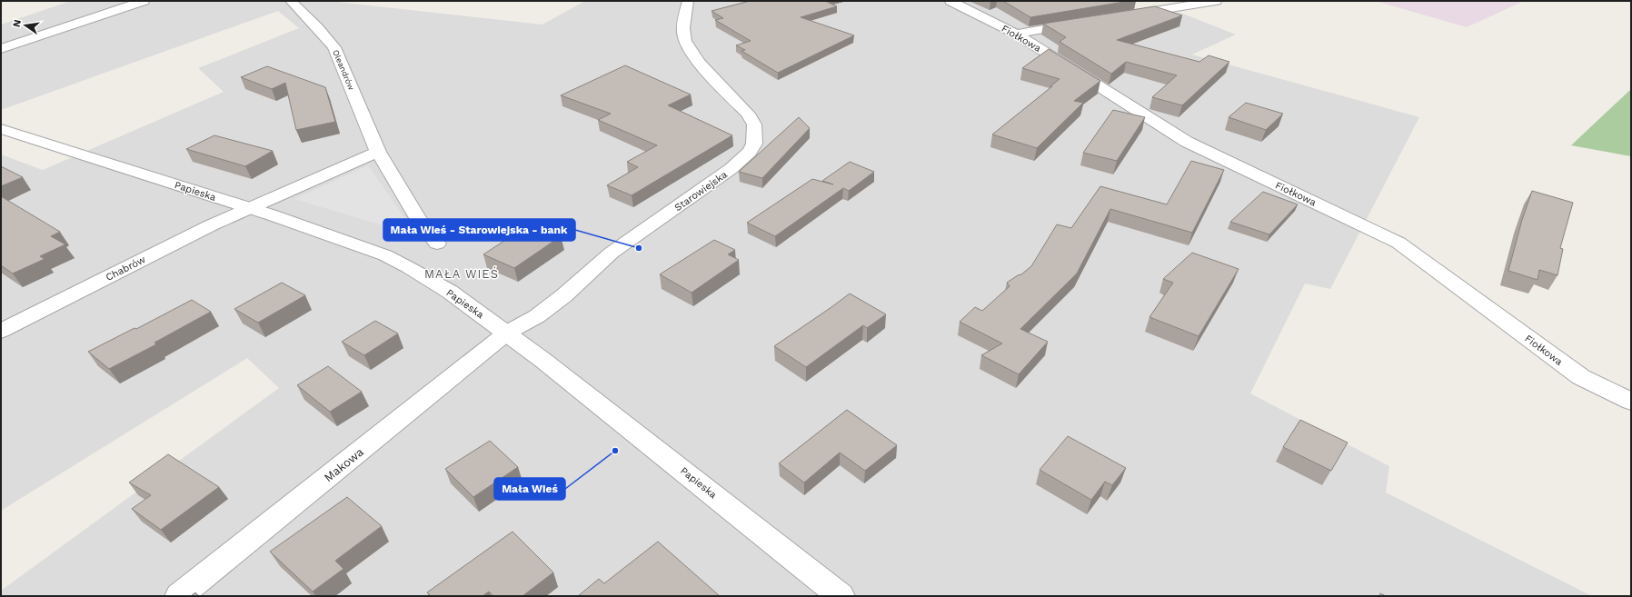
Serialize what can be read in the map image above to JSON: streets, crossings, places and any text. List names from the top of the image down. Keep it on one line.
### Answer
{"streets":{"street":["Fiołkowa","Oleandrów","Papieska","Starowiejska","Chabrów","Makowa"]},"crossings":[["Papieska","Starowiejska"],["Papieska","Chabrów"],["Papieska","Makowa"],["Starowiejska","Makowa"]],"districts":["MAŁA WIEŚ"],"places":["Mała Wieś - Starowiejska - bank","Mała Wieś"],"north":"left"}
